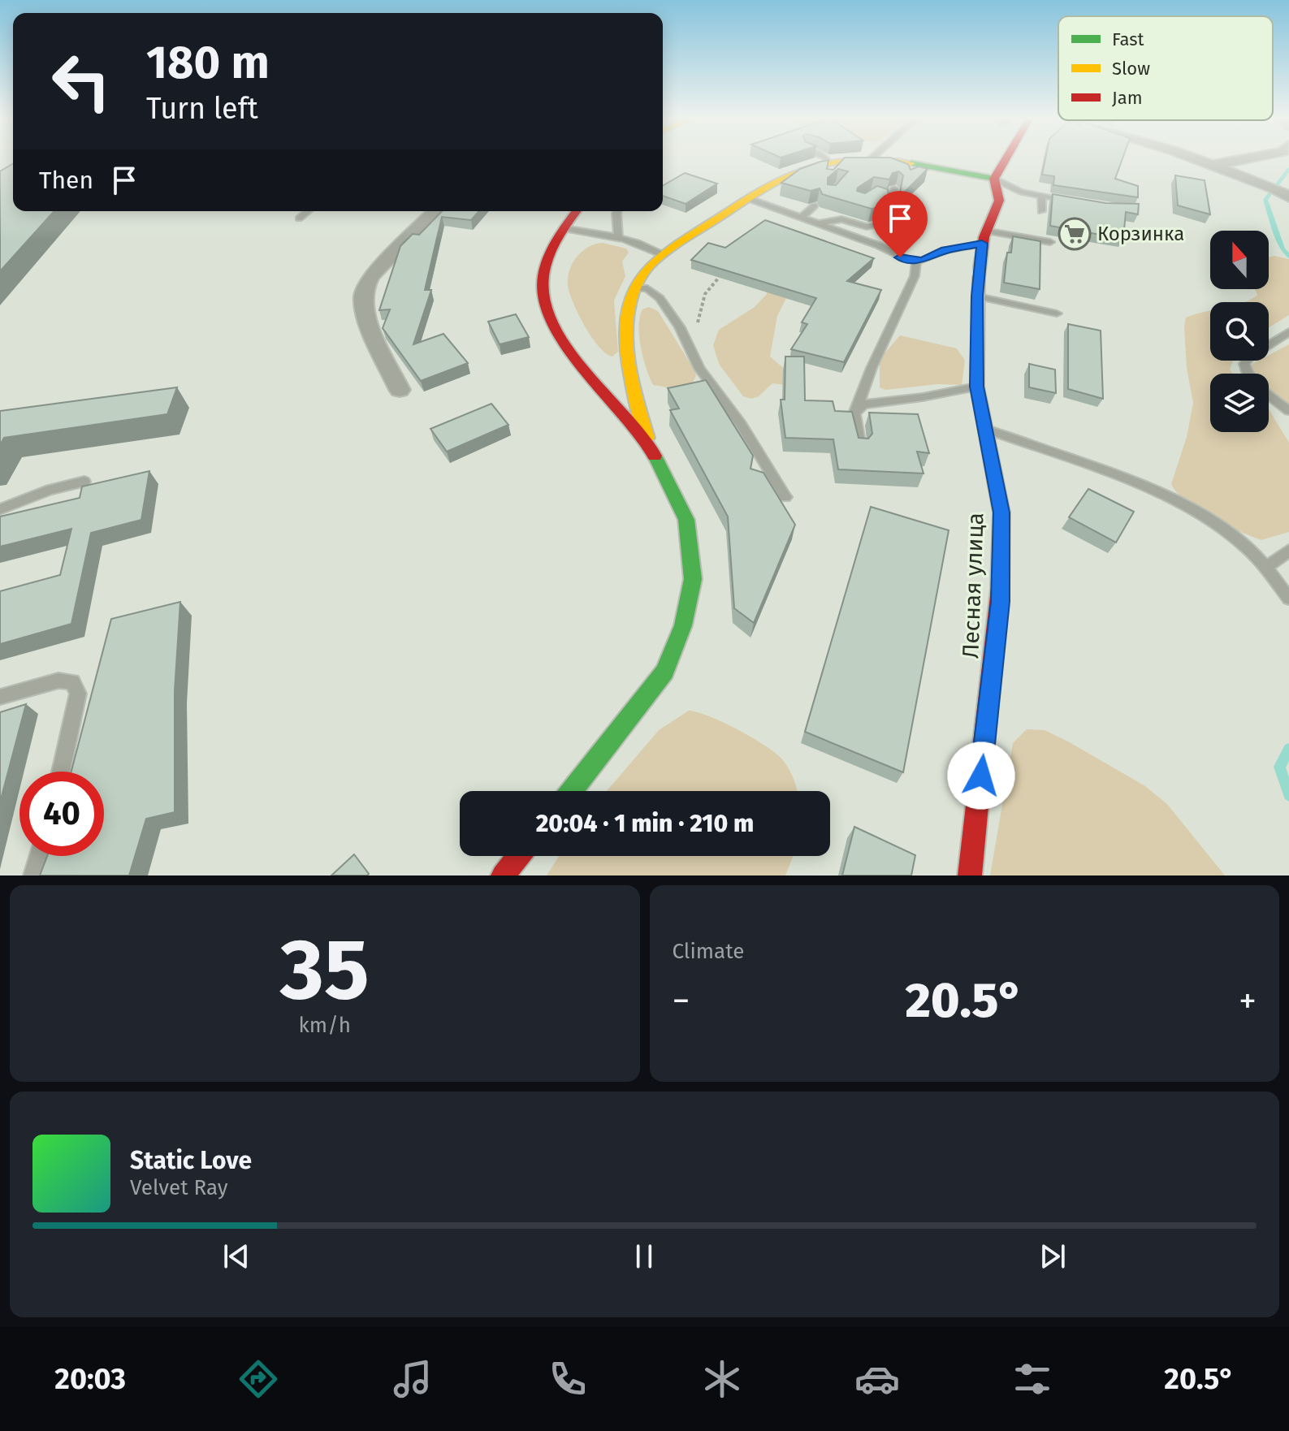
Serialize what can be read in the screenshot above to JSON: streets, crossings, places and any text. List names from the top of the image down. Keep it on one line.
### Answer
{"streets":{"street":["Лесная улица"]},"places":{"supermarket":["Корзинка"]},"legend":["Fast","Slow","Jam"],"north":"top","page":{"turn":["180 m","Turn left"],"then":"Then","limit":"40","trip":"20:04 · 1 min · 210 m","tile":[["35","km/h"],"Climate"],"heat":["−","20.5°","+"],"song":["Static Love","Velvet Ray"],"tabs":["20:03","20.5°"]}}
